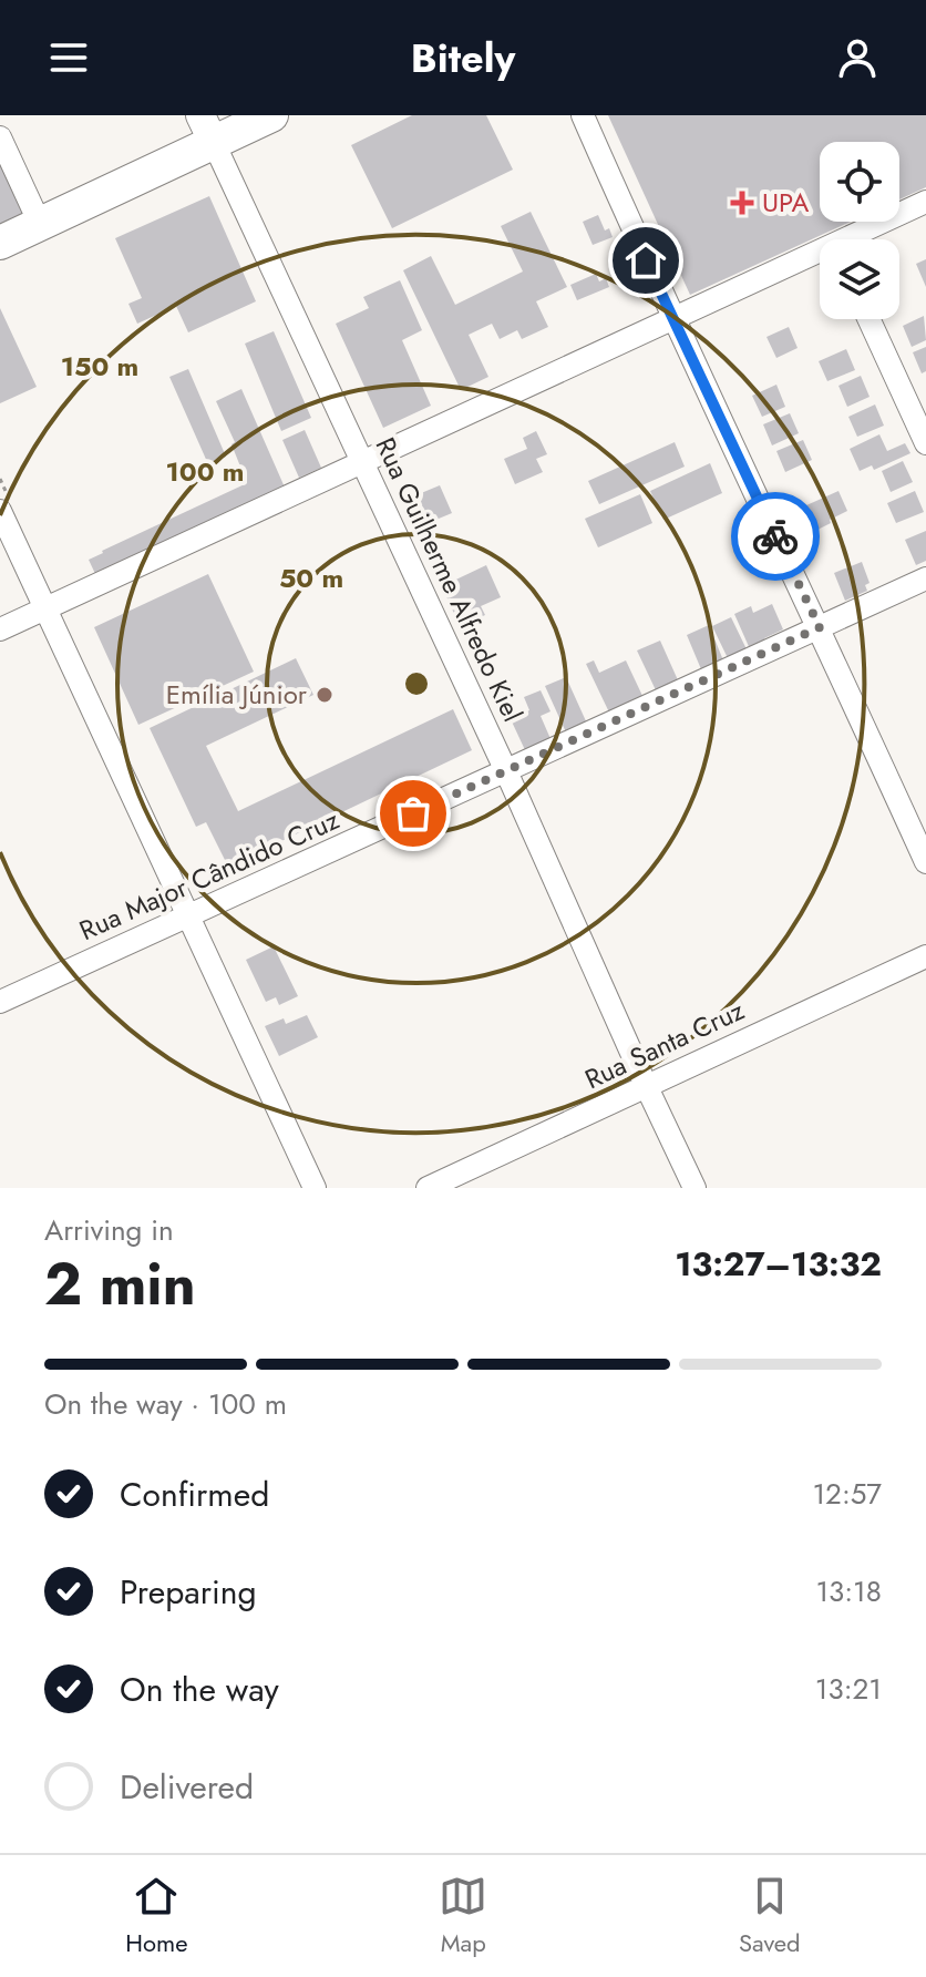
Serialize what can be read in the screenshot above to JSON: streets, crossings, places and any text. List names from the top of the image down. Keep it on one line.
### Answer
{"streets":{"street":["Rua Guilherme Alfredo Kiel","Rua Major Cândido Cruz","Rua Santa Cruz"]},"crossings":[["Rua Guilherme Alfredo Kiel","Rua Major Cândido Cruz"],["Rua Guilherme Alfredo Kiel","Rua Santa Cruz"]],"places":{"health":["UPA"],"other":["Emília Júnior"]},"page":{"header":"Bitely","heading":["2 min","Arriving in","13:27–13:32"],"bar":"On the way · 100 m","list":[["Confirmed","12:57"],["Preparing","13:18"],["On the way","13:21"],"Delivered"],"tabs":["Home","Map","Saved"]},"rings":["150 m","100 m","50 m"]}
